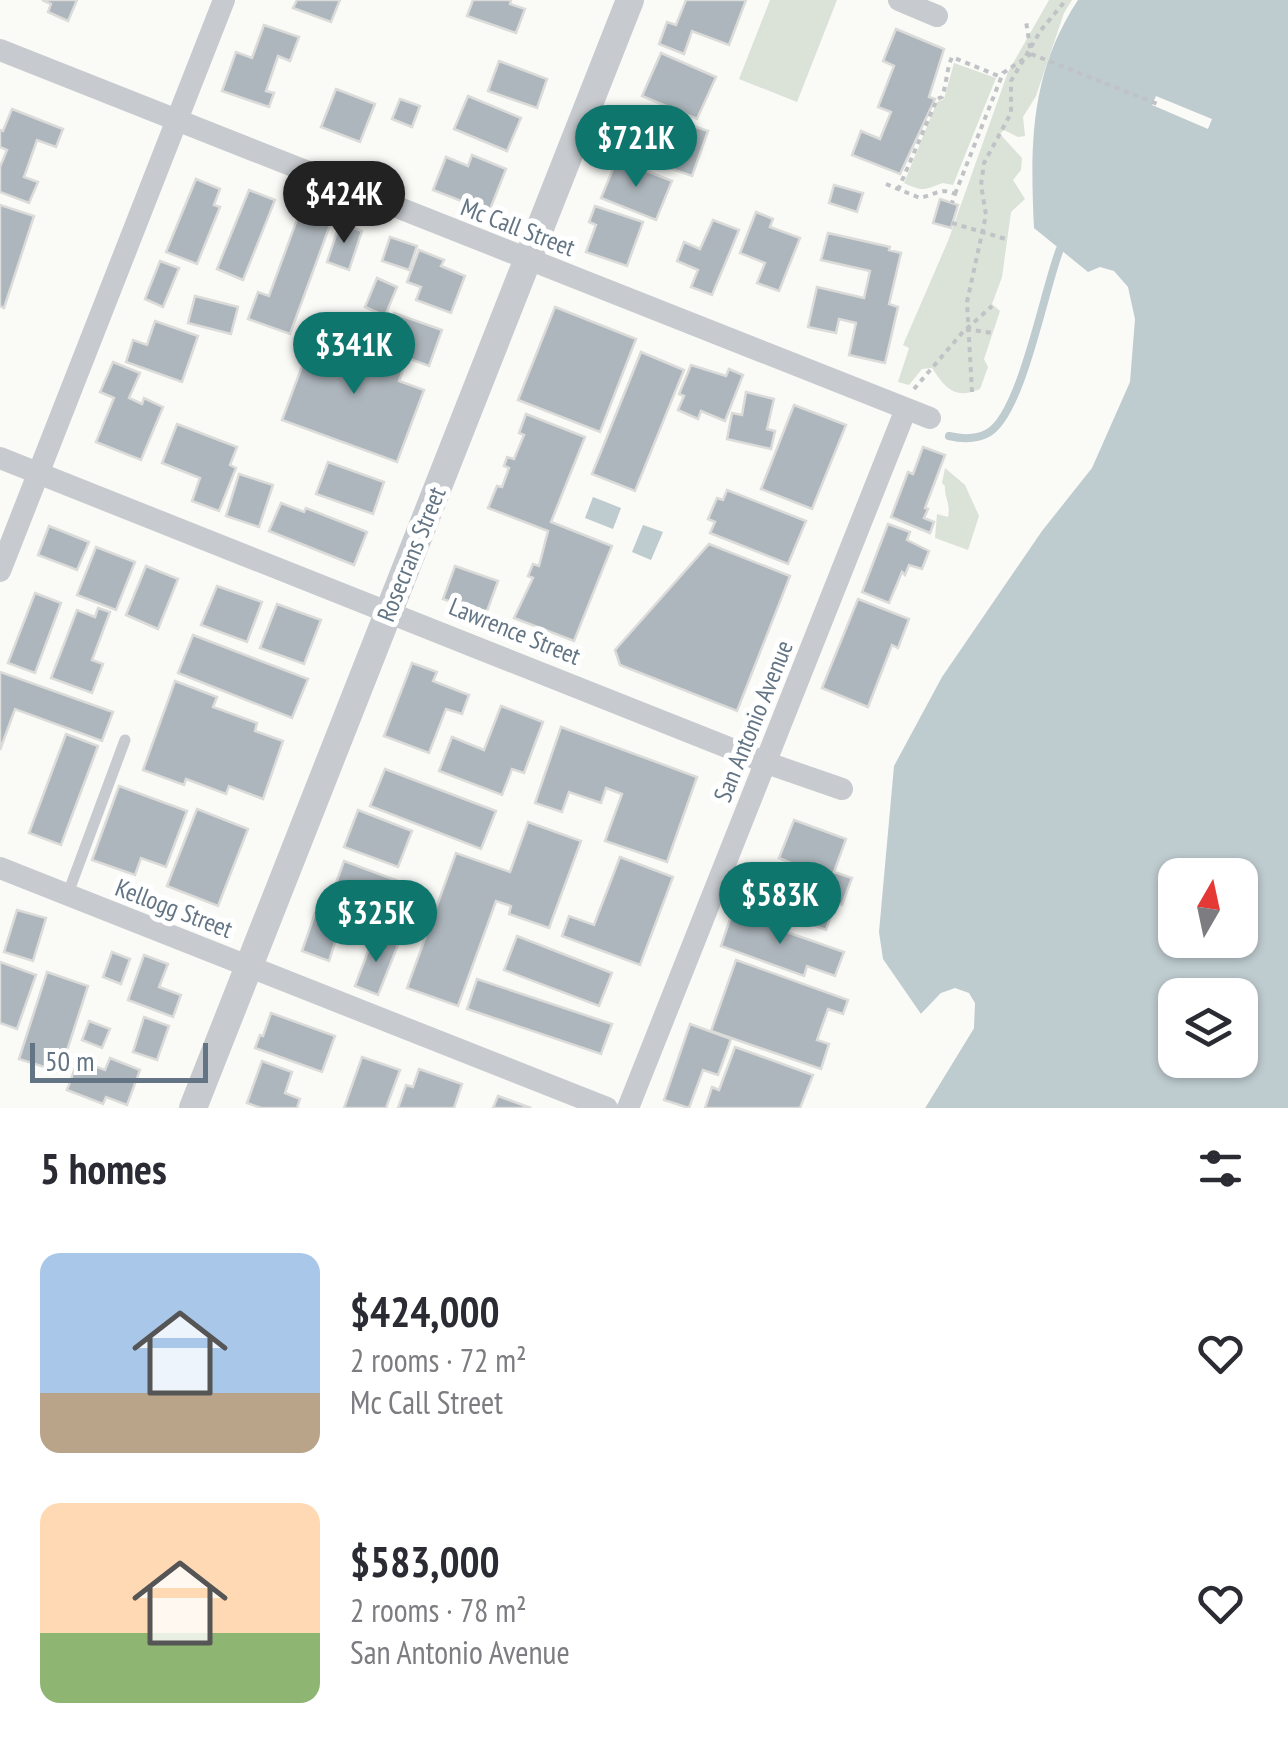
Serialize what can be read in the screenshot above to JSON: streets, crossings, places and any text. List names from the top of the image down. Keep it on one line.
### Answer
{"streets":{"street":["Mc Call Street","Rosecrans Street","Lawrence Street","San Antonio Avenue","Kellogg Street"]},"crossings":[["Mc Call Street","Rosecrans Street"],["Mc Call Street","San Antonio Avenue"],["Rosecrans Street","Lawrence Street"],["Rosecrans Street","Kellogg Street"],["Lawrence Street","San Antonio Avenue"]],"scale_bar":"50 m","north":"top","page":{"price":["$721K","$424K","$341K","$583K","$325K"],"scale":"50 m","heading":"5 homes","list":[{"name":"$424,000","note":"2 rooms · 72 m² · Mc Call Street"},{"name":"$583,000","note":"2 rooms · 78 m² · San Antonio Avenue"}]}}
